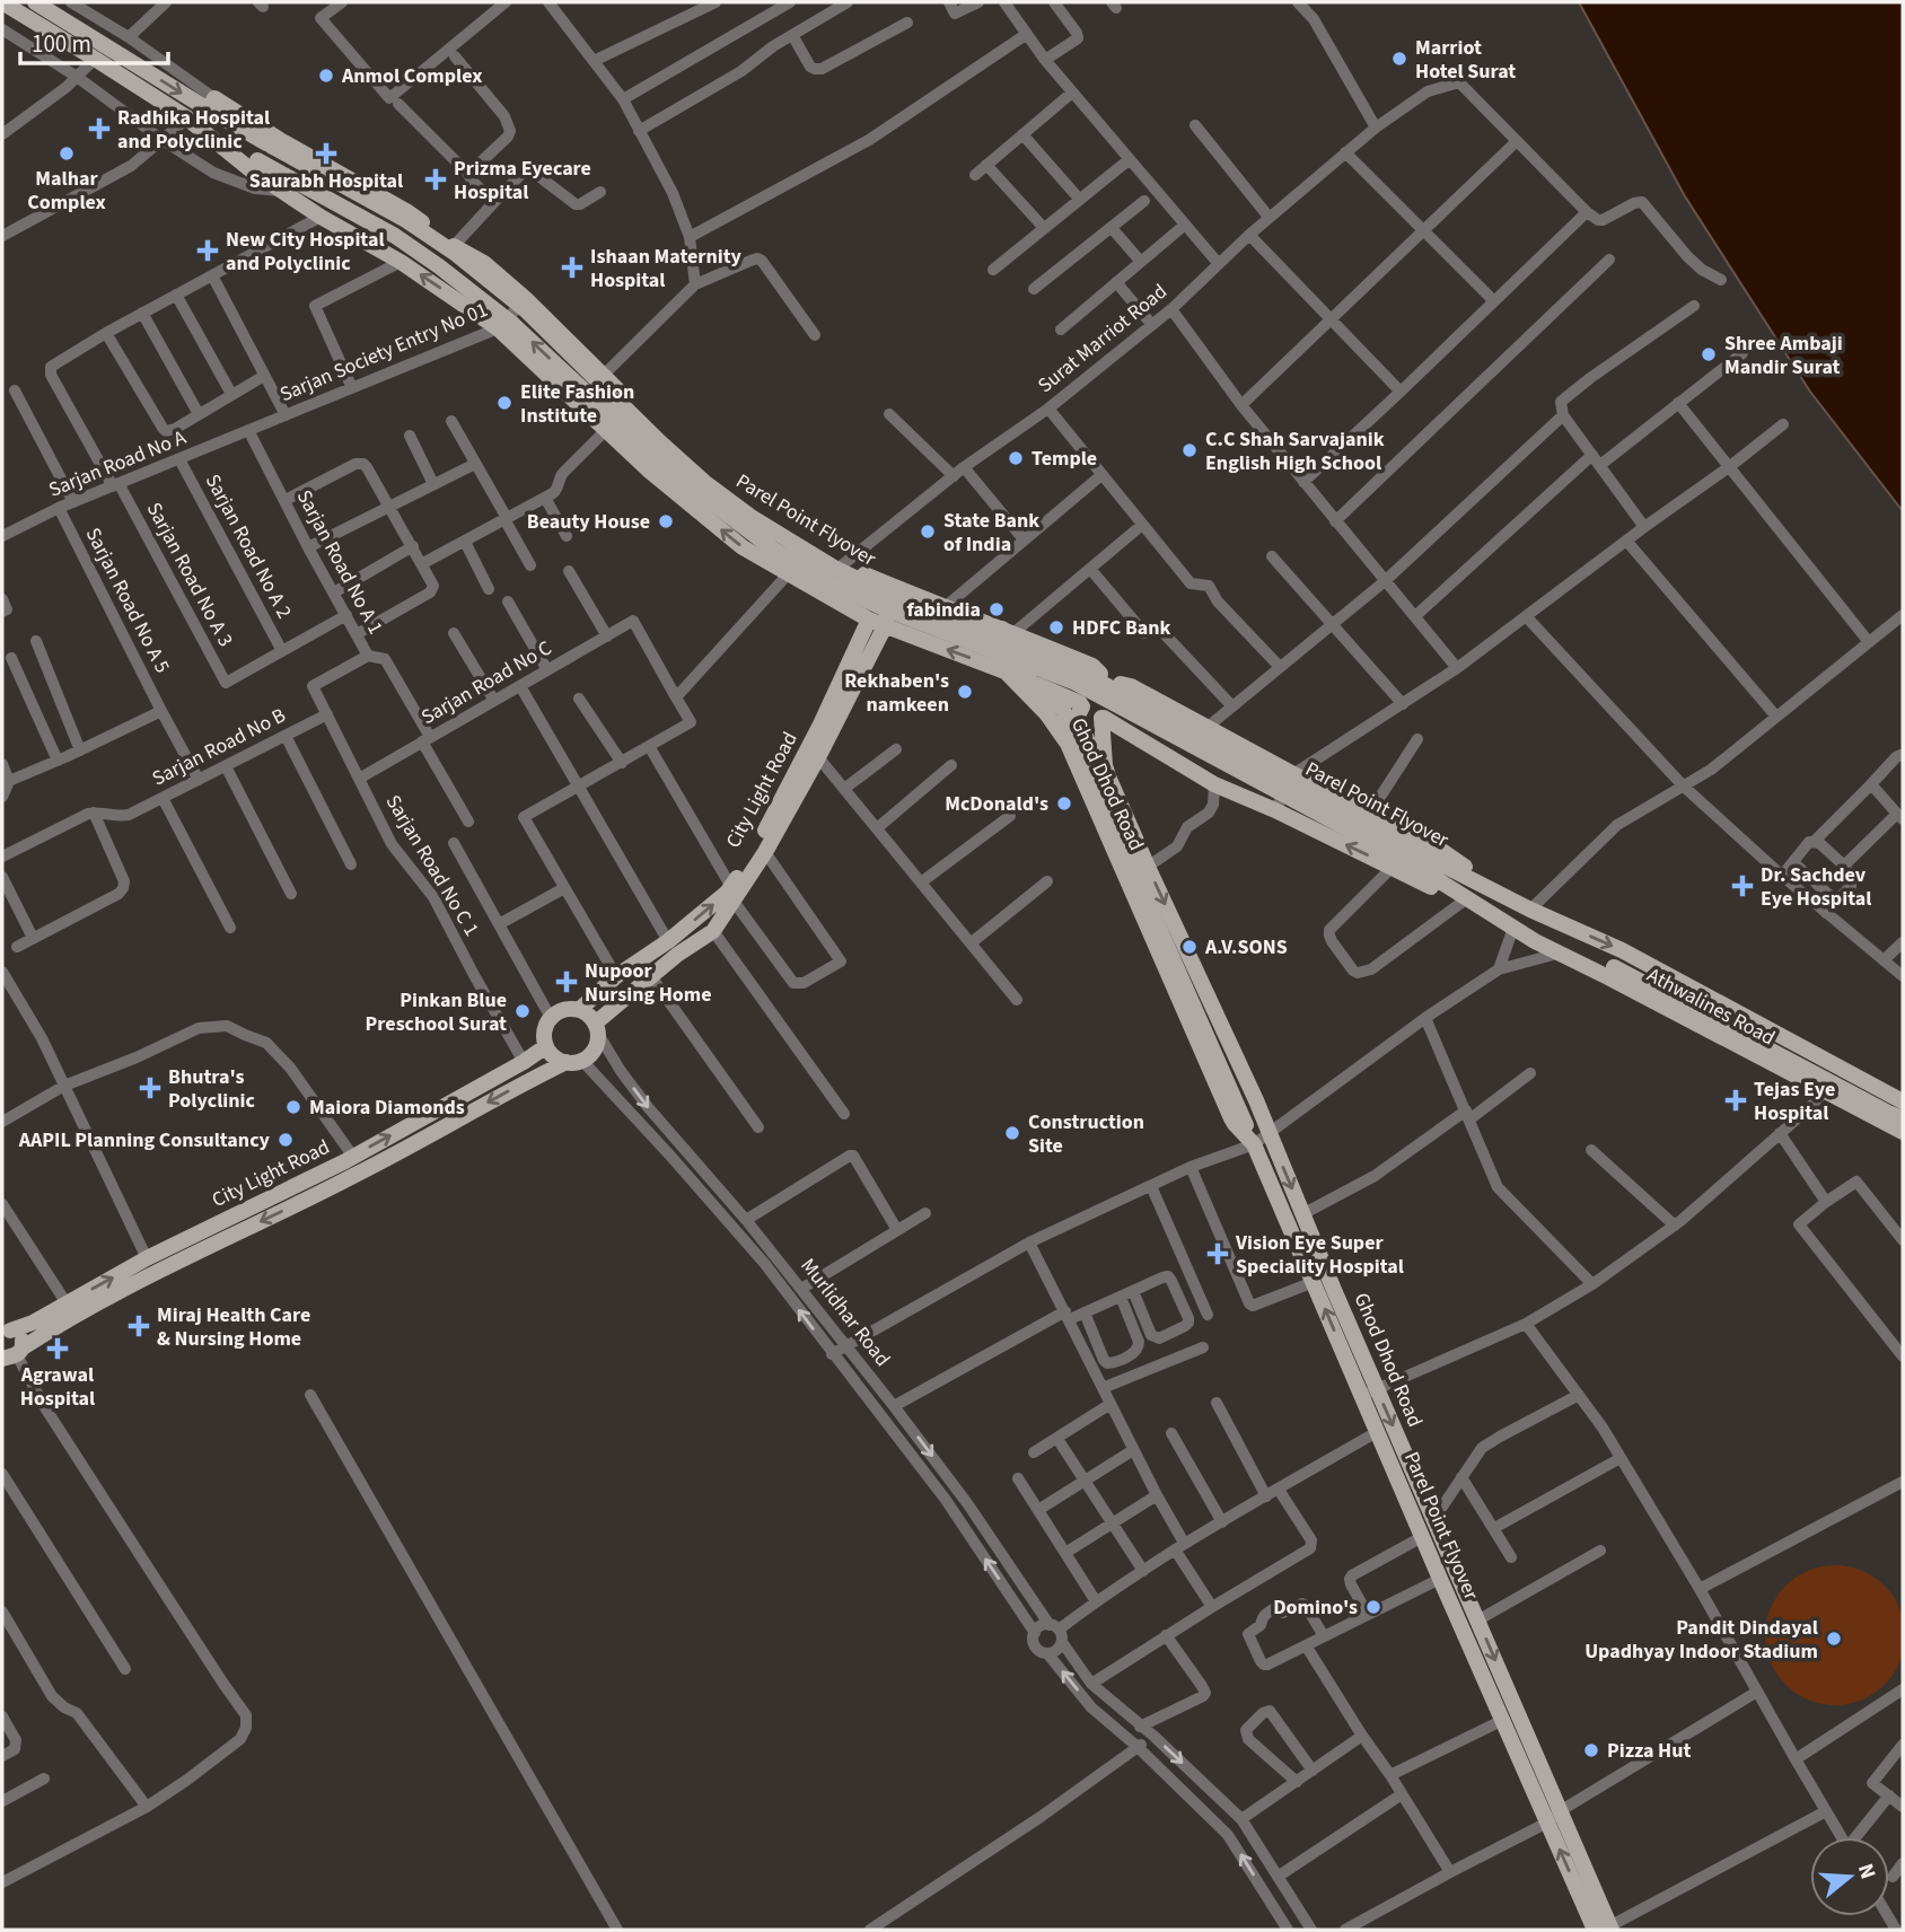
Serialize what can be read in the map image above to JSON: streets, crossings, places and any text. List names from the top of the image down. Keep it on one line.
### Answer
{"streets":{"main road":["Parel Point Flyover","Ghod Dhod Road","City Light Road","Athwalines Road"],"street":["Surat Marriot Road","Sarjan Society Entry No 01","Sarjan Road No A","Sarjan Road No A 2","Sarjan Road No A 1","Sarjan Road No A 3","Sarjan Road No A 5","Sarjan Road No C","Sarjan Road No B","Sarjan Road No C 1","Murlidhar Road"]},"crossings":[["Sarjan Society Entry No 01","Sarjan Road No A"],["Sarjan Society Entry No 01","Sarjan Road No A 1"],["Sarjan Road No A","Sarjan Road No A 2"],["Sarjan Road No A","Sarjan Road No A 1"],["Sarjan Road No A","Sarjan Road No A 3"],["Sarjan Road No A","Sarjan Road No A 5"],["Parel Point Flyover","Ghod Dhod Road"],["Parel Point Flyover","Athwalines Road"],["Sarjan Road No A 2","Sarjan Road No A 3"],["Sarjan Road No A 1","Sarjan Road No C 1"],["Sarjan Road No A 5","Sarjan Road No B"],["Sarjan Road No C","Sarjan Road No C 1"],["Sarjan Road No B","Sarjan Road No C 1"],["City Light Road","Sarjan Road No C 1"],["City Light Road","Murlidhar Road"]],"places":{"other":["Marriot Hotel Surat","Anmol Complex","Malhar Complex","Shree Ambaji Mandir Surat","Elite Fashion Institute","C.C Shah Sarvajanik English High School","Temple","Beauty House","State Bank of India","fabindia","HDFC Bank","Rekhaben's namkeen","McDonald's","A.V.SONS","Pinkan Blue Preschool Surat","Maiora Diamonds","Construction Site","AAPIL Planning Consultancy","Domino's","Pandit Dindayal Upadhyay Indoor Stadium","Pizza Hut"],"health":["Radhika Hospital and Polyclinic","Saurabh Hospital","Prizma Eyecare Hospital","New City Hospital and Polyclinic","Ishaan Maternity Hospital","Dr. Sachdev Eye Hospital","Nupoor Nursing Home","Bhutra's Polyclinic","Tejas Eye Hospital","Vision Eye Super Speciality Hospital","Miraj Health Care & Nursing Home","Agrawal Hospital"]},"scale_bar":"100 m","north":"right"}
